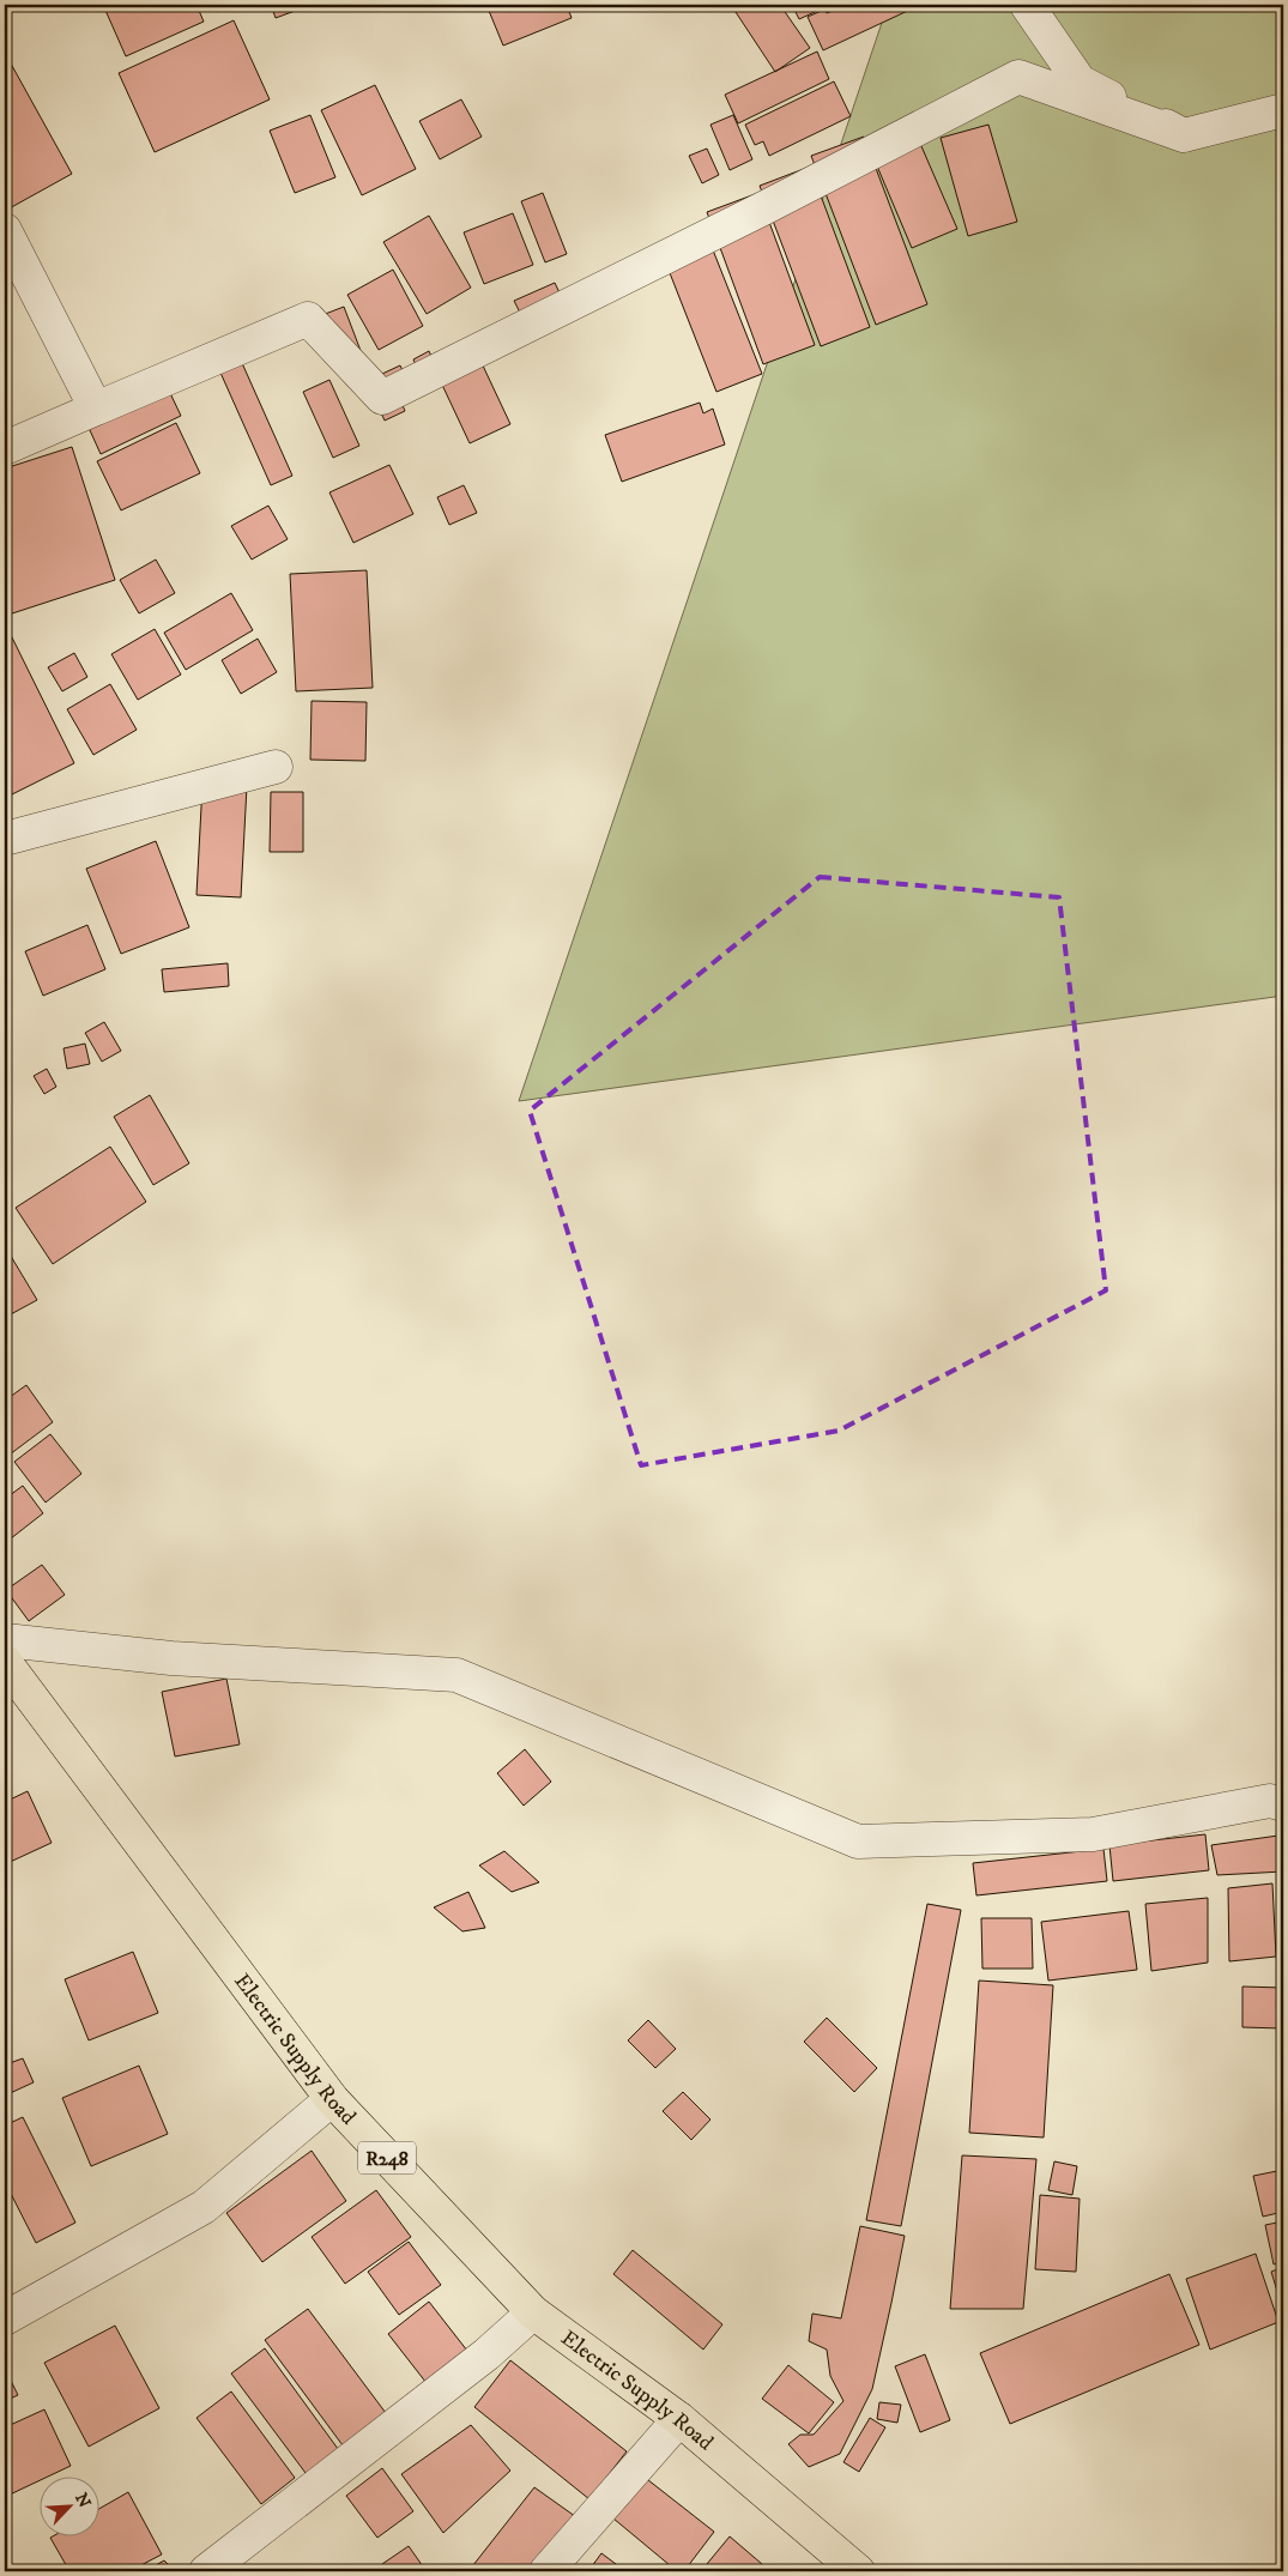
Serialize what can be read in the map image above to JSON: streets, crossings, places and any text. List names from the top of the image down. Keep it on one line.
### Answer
{"streets":{"main road":["Electric Supply Road","R248"]},"north":"top right"}
